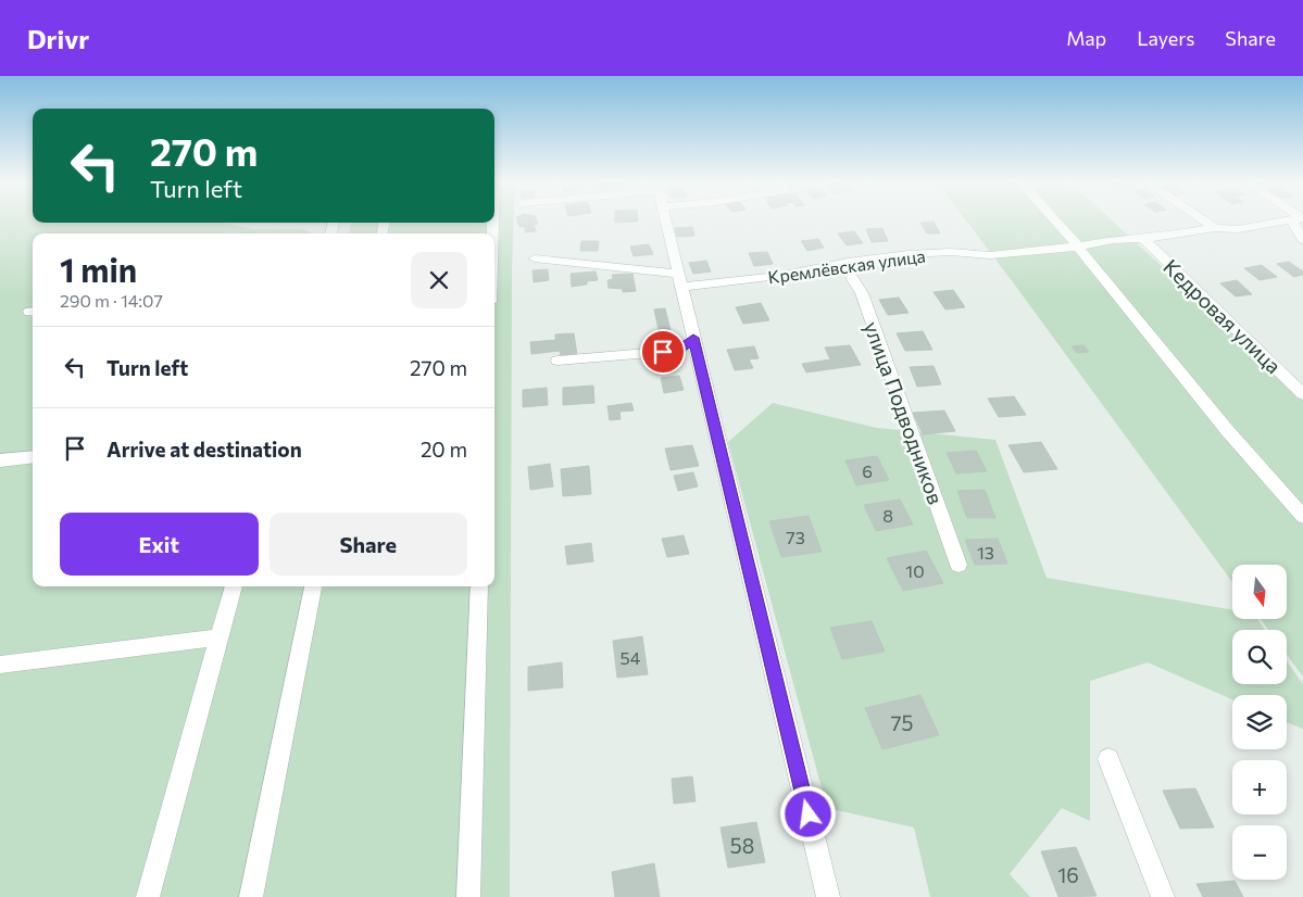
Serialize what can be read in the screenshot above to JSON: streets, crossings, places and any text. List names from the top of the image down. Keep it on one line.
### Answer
{"streets":{"street":["Кремлёвская улица","Кедровая улица","улица Подводников"]},"crossings":[["Кремлёвская улица","Кедровая улица"],["Кремлёвская улица","улица Подводников"]],"house_numbers":["6","8","73","13","10","54","75","58","16"],"north":"bottom","page":{"header":"Drivr","nav":["Map","Layers","Share"],"turn":["270 m","Turn left"],"heading":["1 min","290 m · 14:07"],"list":[{"name":"Turn left","value":"270 m"},{"name":"Arrive at destination","value":"20 m"}],"buttons":["Exit","Share"],"map_buttons":["+","−"]}}
